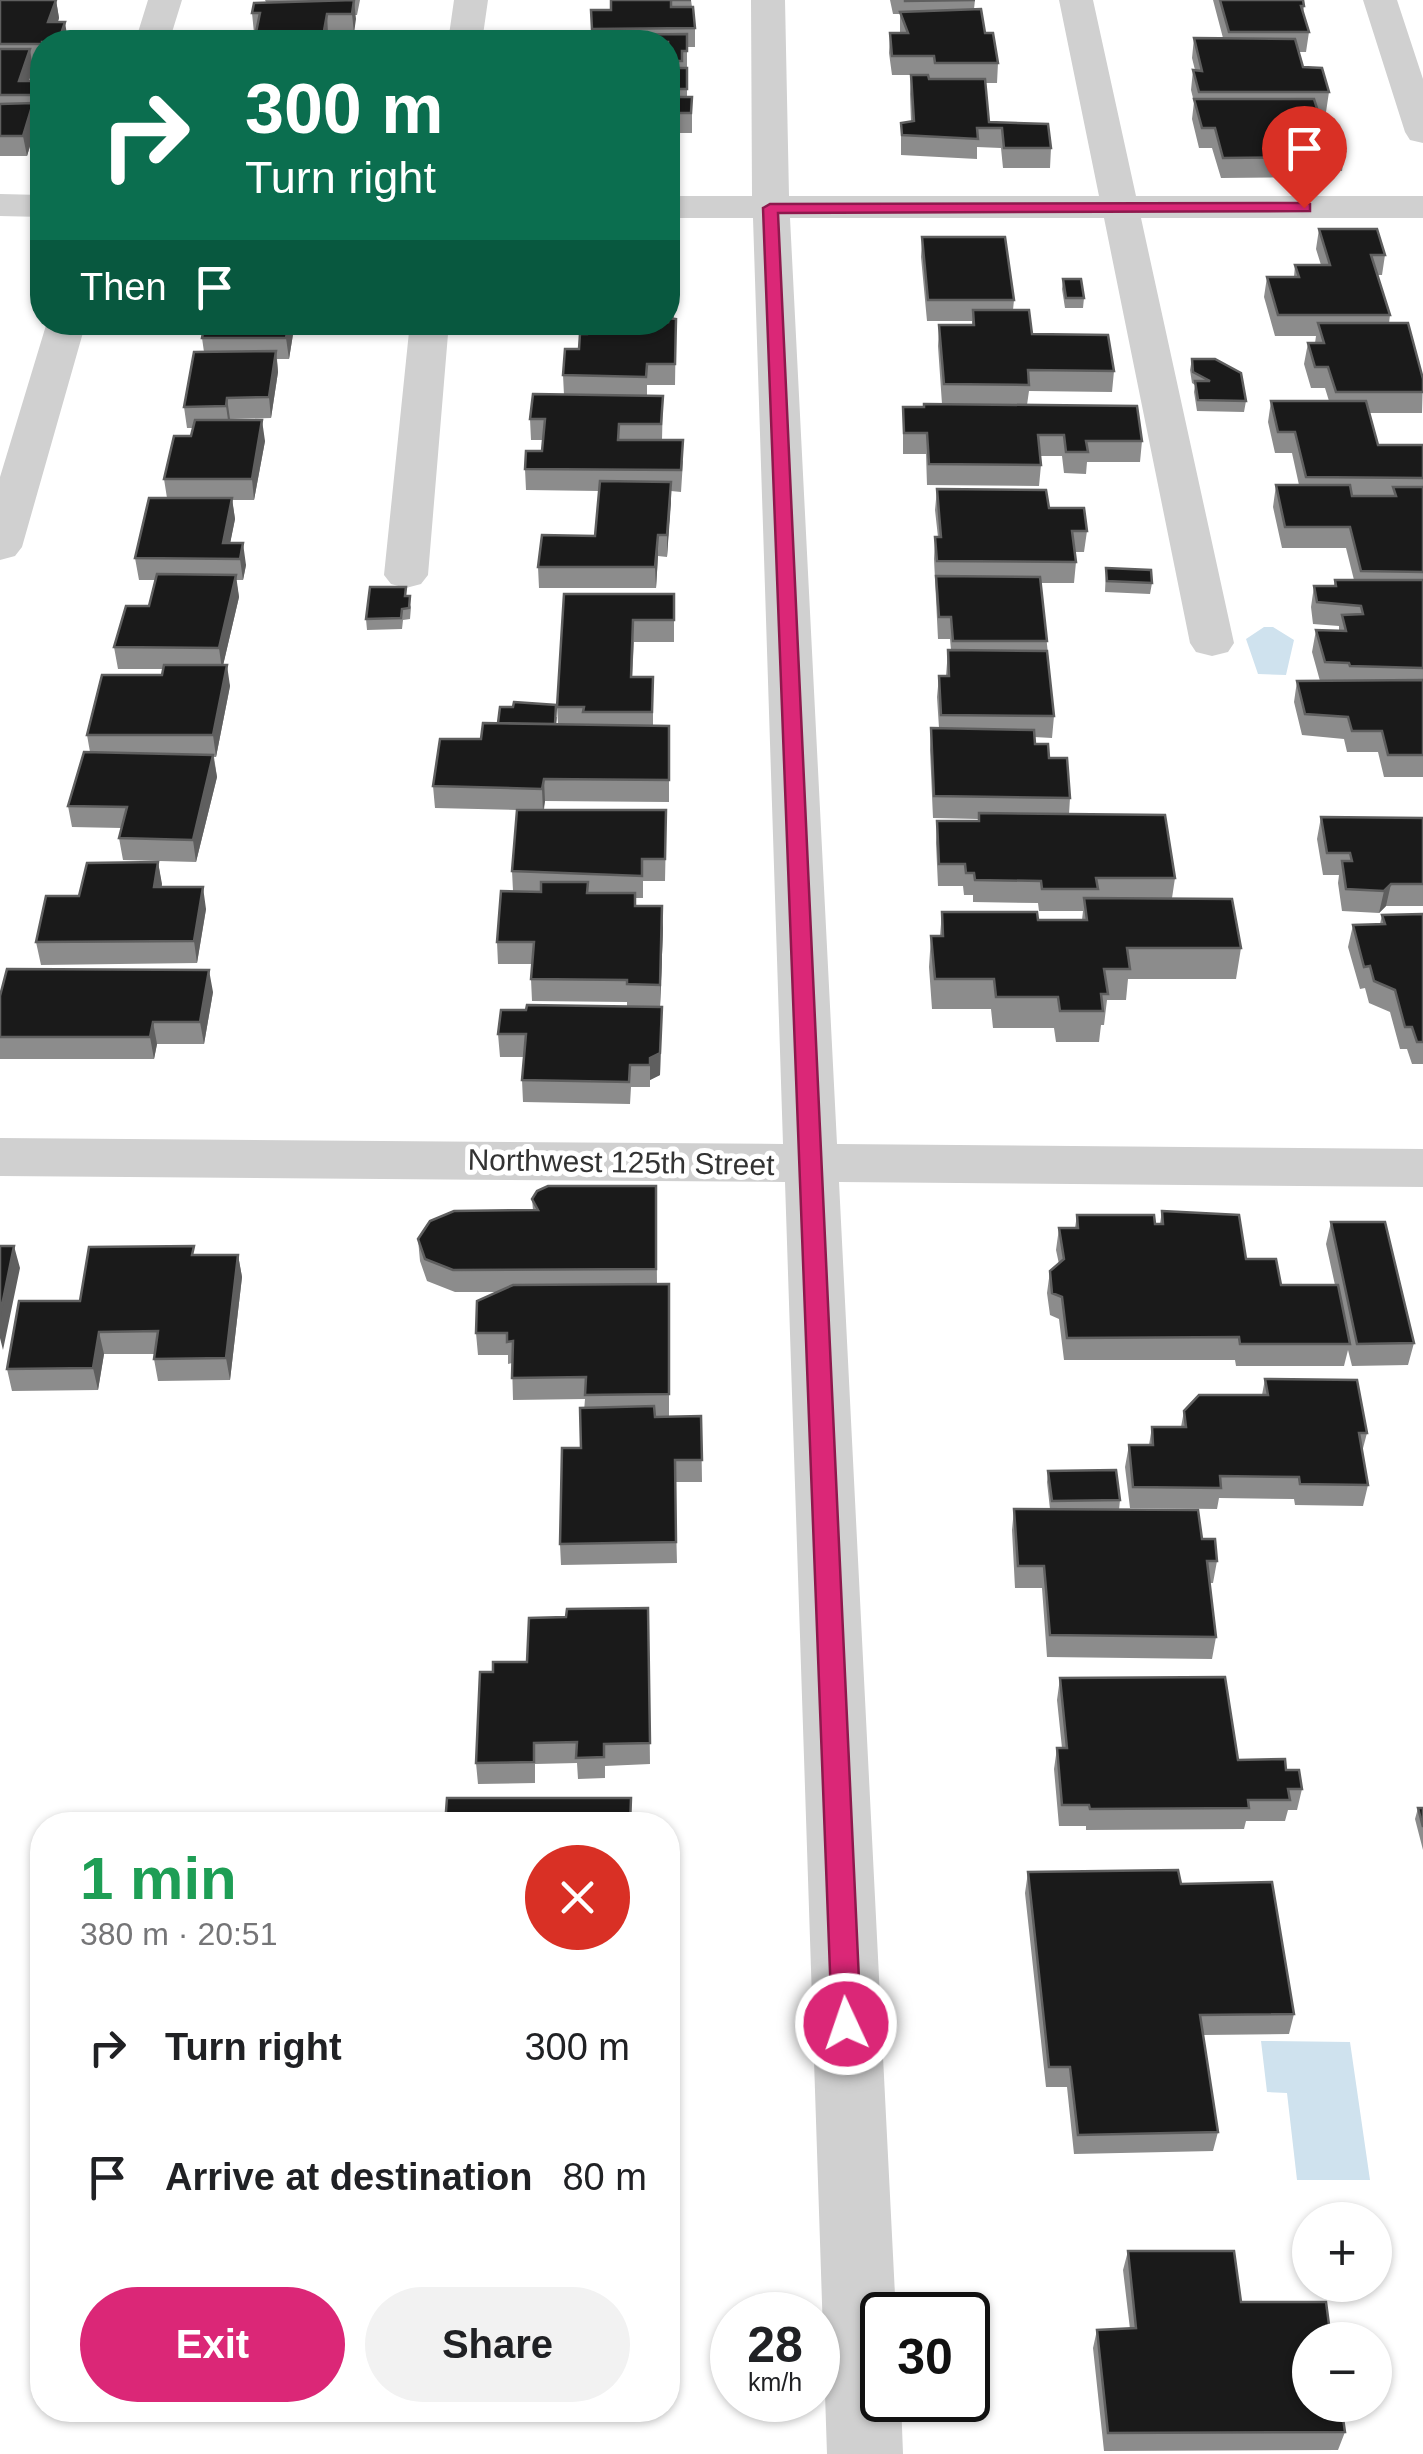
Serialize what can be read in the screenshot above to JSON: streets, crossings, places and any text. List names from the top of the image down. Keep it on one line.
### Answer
{"streets":{"street":["Northwest 125th Street"]},"page":{"turn":["300 m","Turn right"],"then":"Then","heading":["1 min","380 m · 20:51"],"list":[{"name":"Turn right","value":"300 m"},{"name":"Arrive at destination","value":"80 m"}],"map_buttons":["+","−"],"buttons":["Exit","Share"],"speed":"28 km/h","limit":"30"}}
